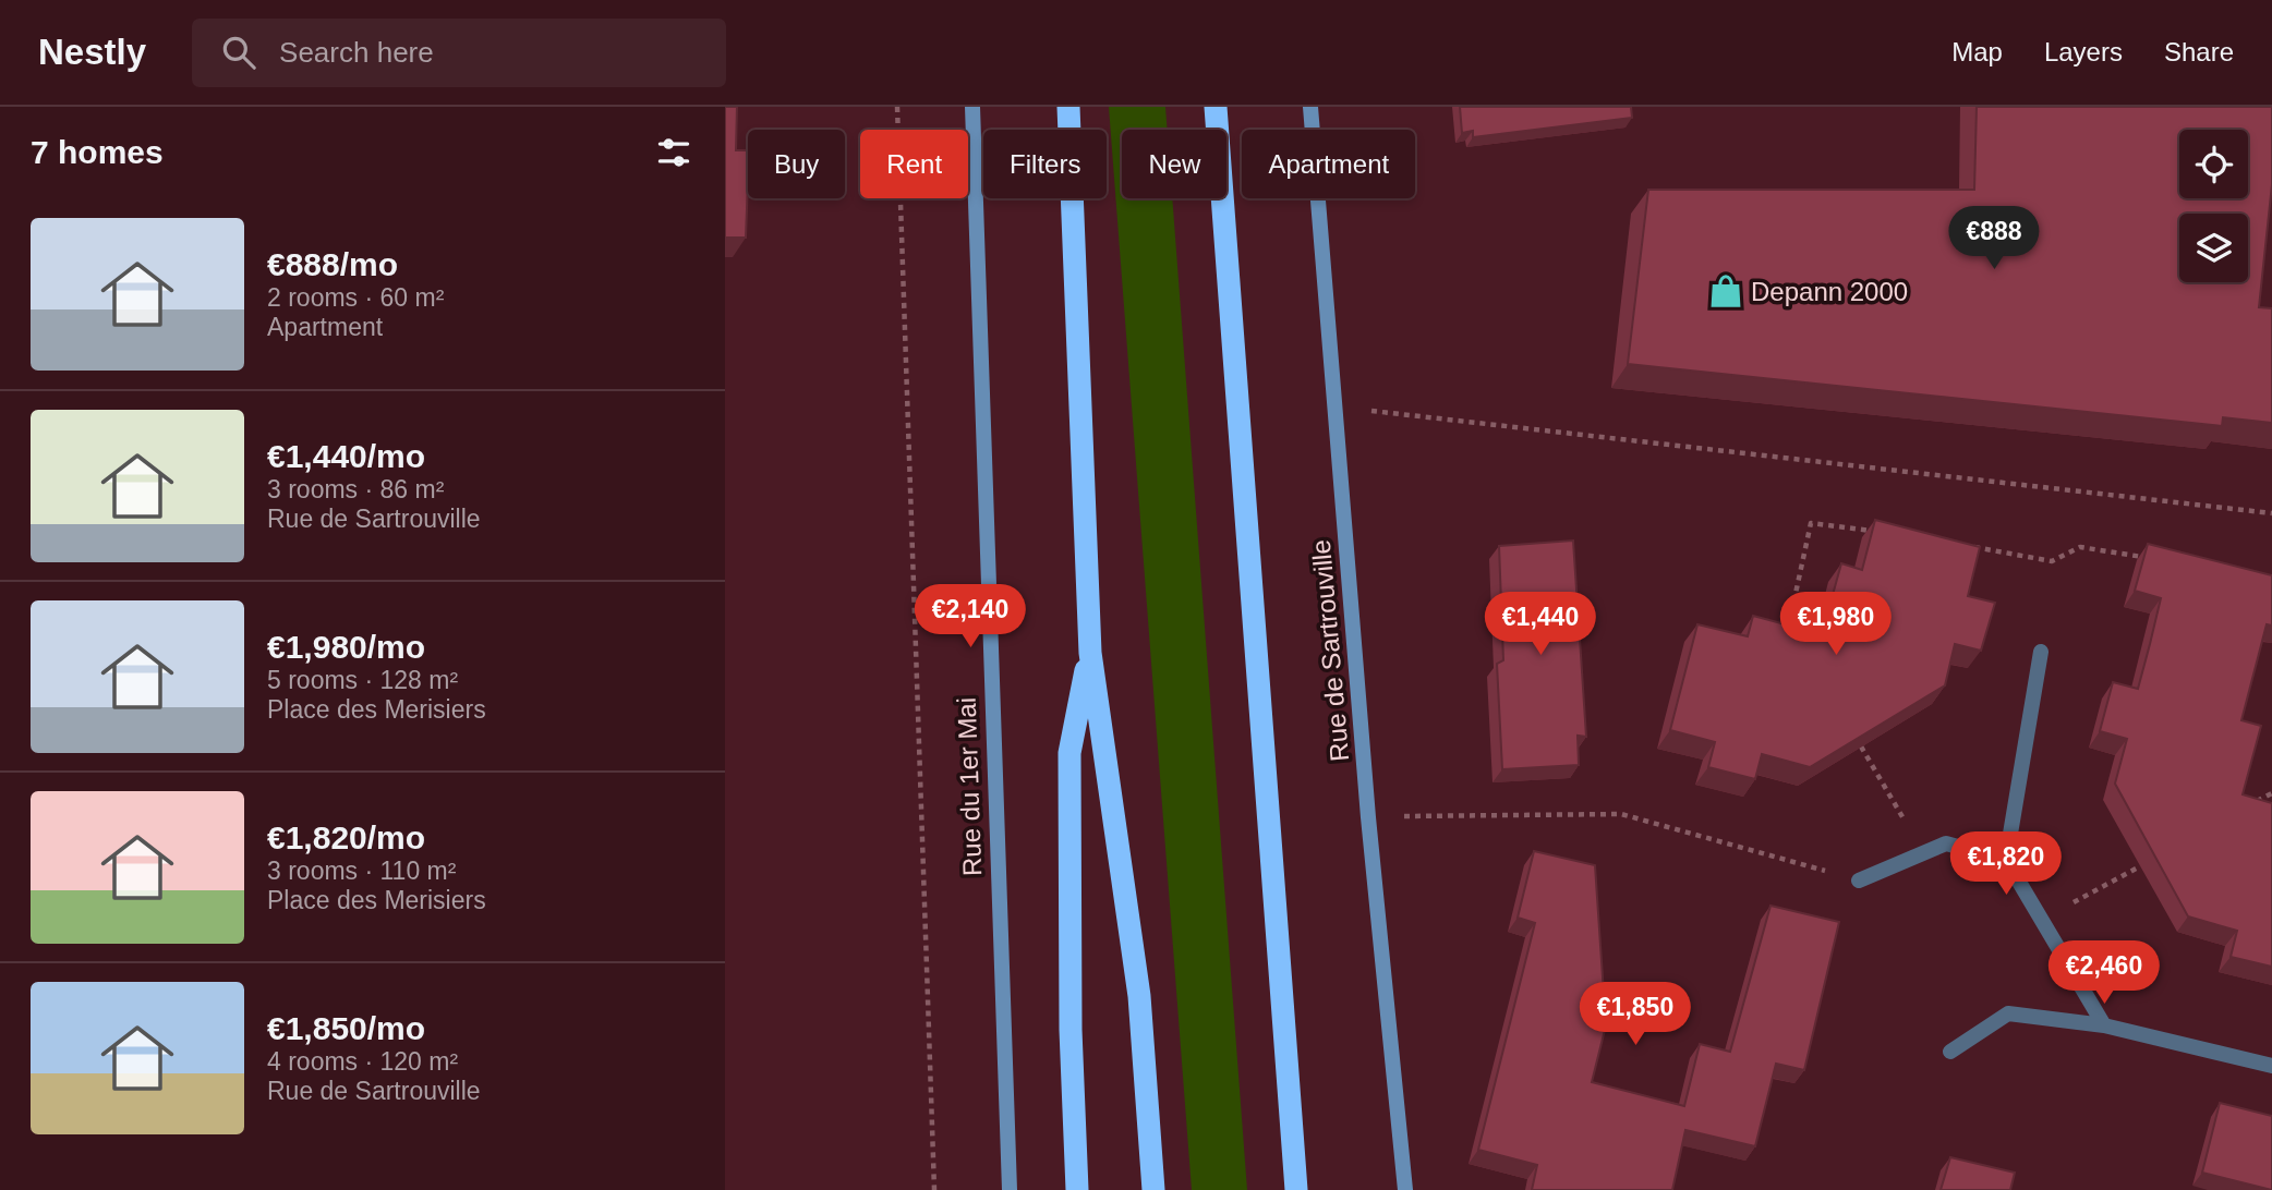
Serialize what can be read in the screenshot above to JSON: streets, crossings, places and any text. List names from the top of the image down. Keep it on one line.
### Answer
{"streets":{"main road":["Rue de Sartrouville","Rue du 1er Mai"]},"places":{"shop":["Depann 2000"]},"page":{"header":"Nestly","search":"Search here","nav":["Map","Layers","Share"],"heading":"7 homes","chip":["Buy","Rent","Filters","New","Apartment"],"list":[{"name":"€888/mo","note":"2 rooms · 60 m² · Apartment"},{"name":"€1,440/mo","note":"3 rooms · 86 m² · Rue de Sartrouville"},{"name":"€1,980/mo","note":"5 rooms · 128 m² · Place des Merisiers"},{"name":"€1,820/mo","note":"3 rooms · 110 m² · Place des Merisiers"},{"name":"€1,850/mo","note":"4 rooms · 120 m² · Rue de Sartrouville"}],"price":["€888","€2,140","€1,440","€1,980","€1,820","€2,460","€1,850"]}}
